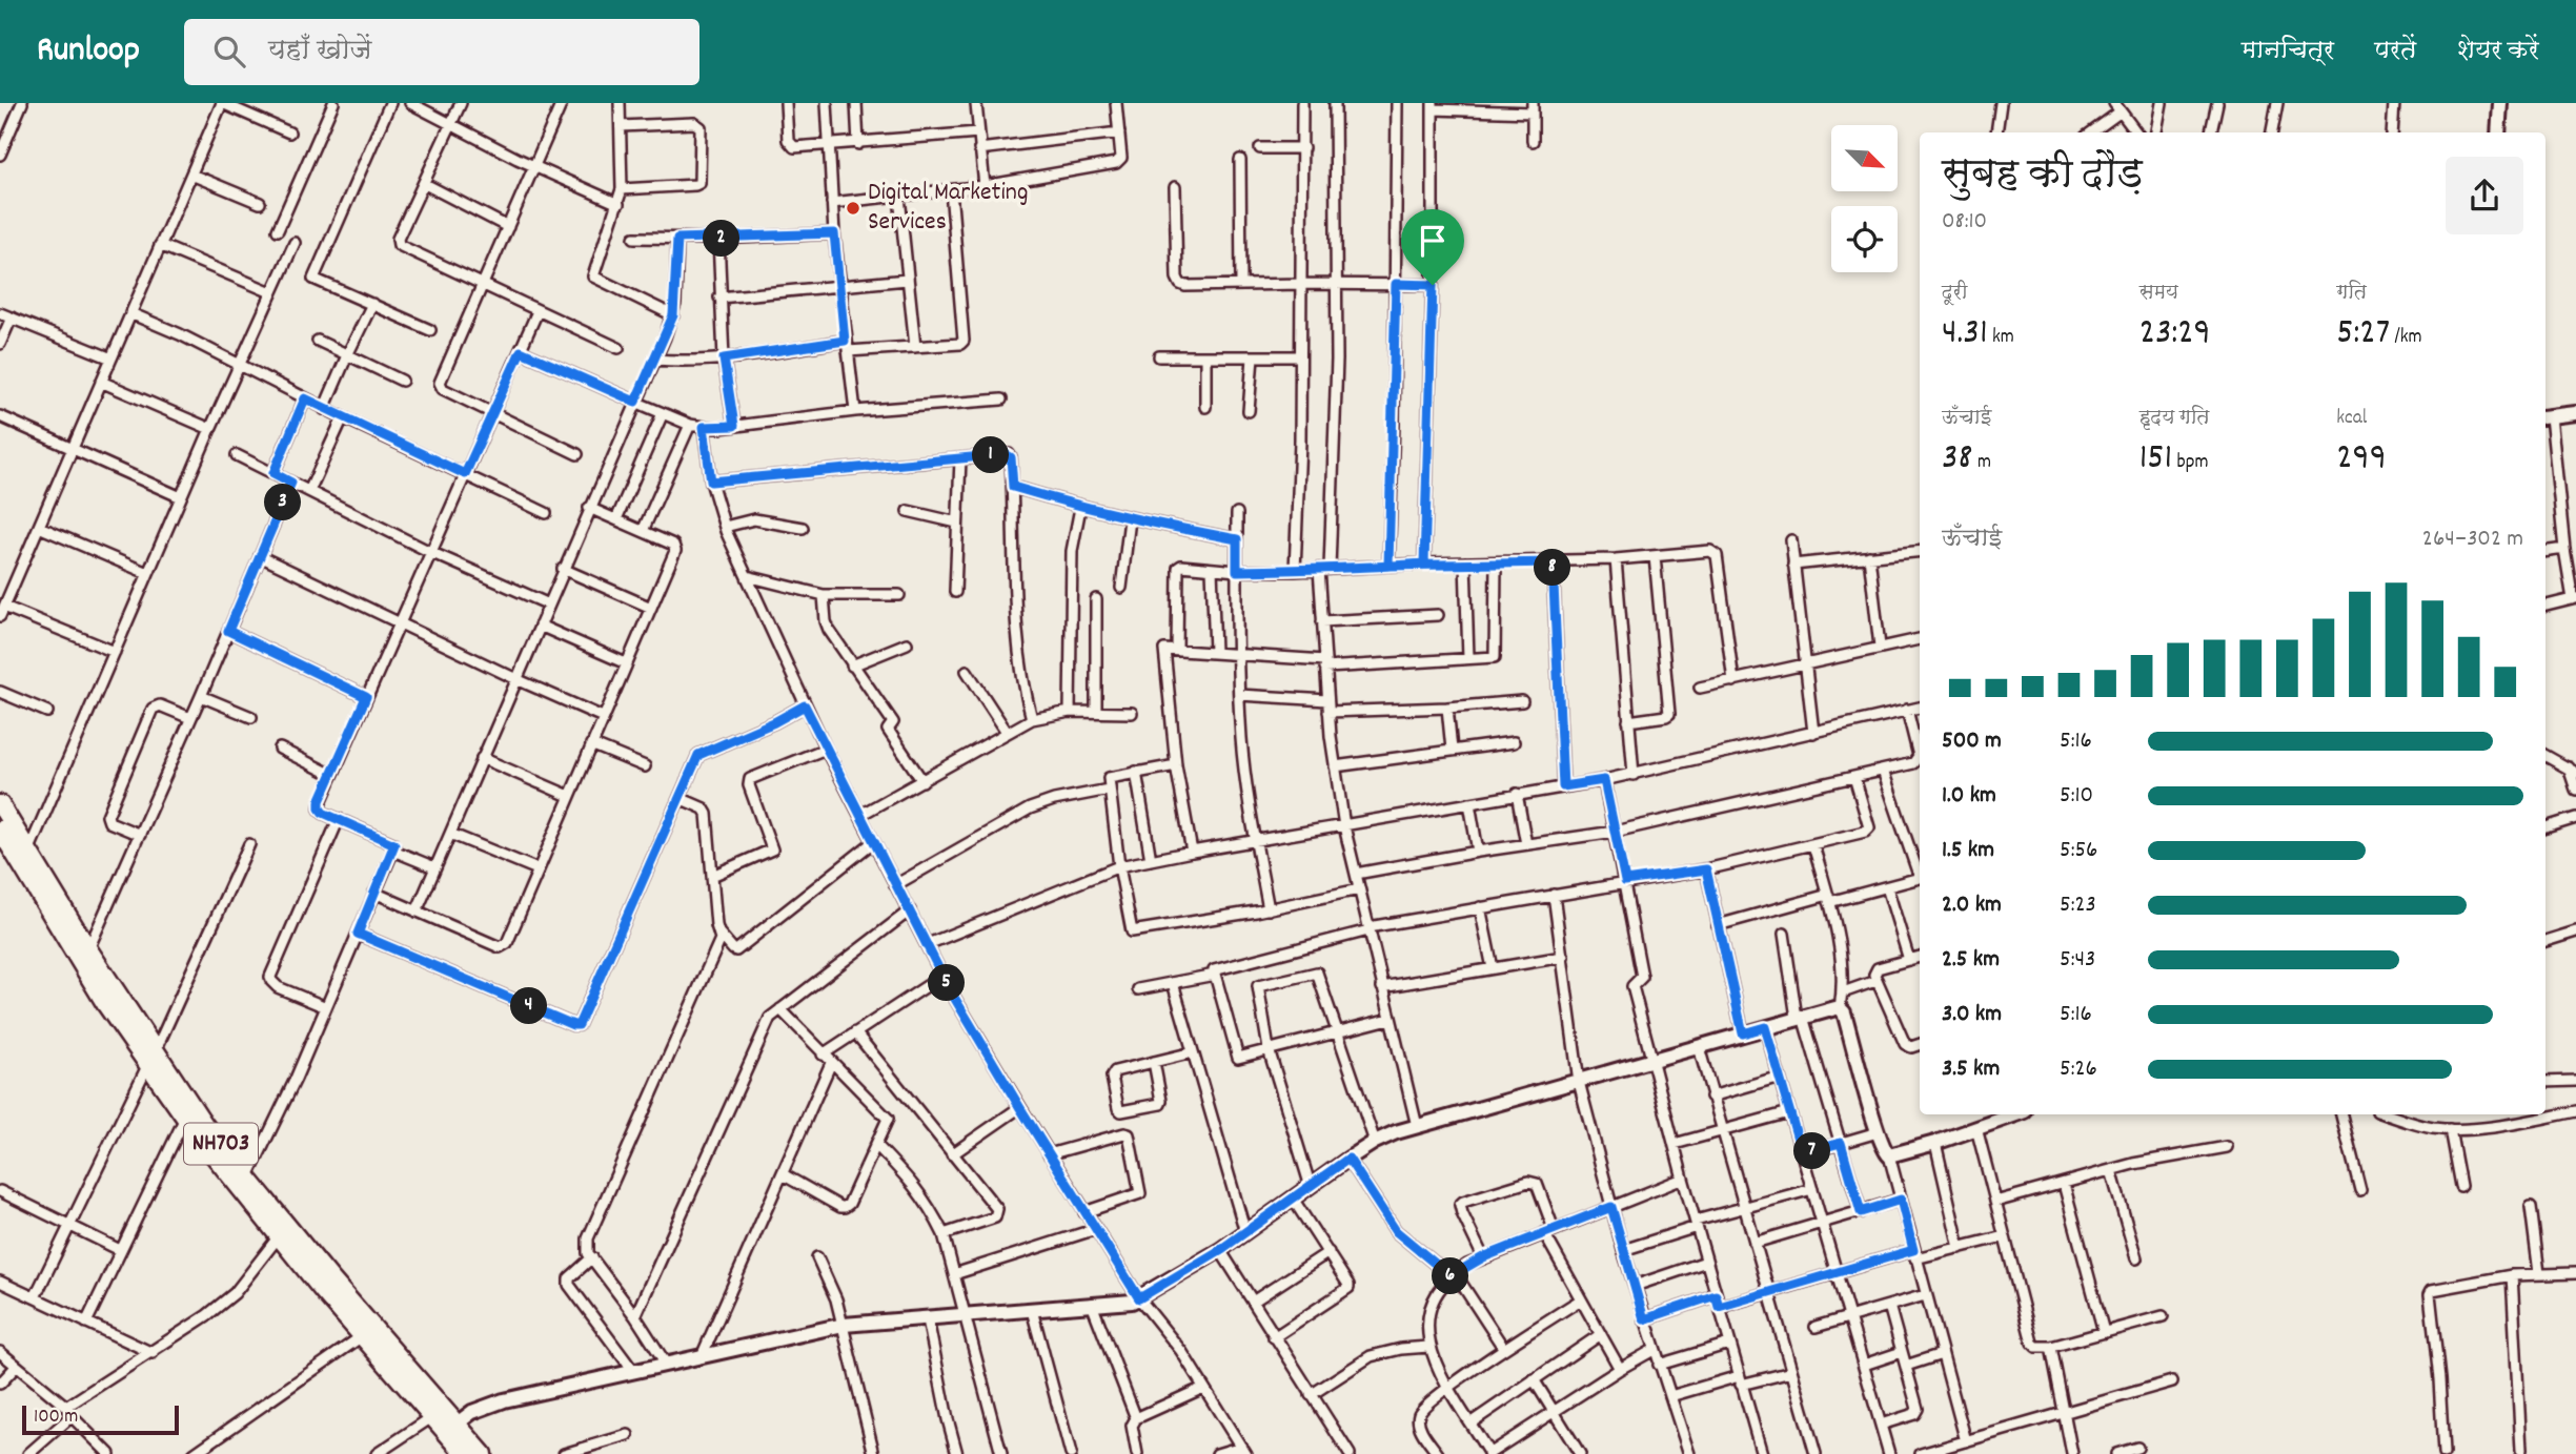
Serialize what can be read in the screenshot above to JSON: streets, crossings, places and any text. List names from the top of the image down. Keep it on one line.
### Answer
{"streets":{"highway":["NH703"]},"places":["Digital Marketing Services"],"scale_bar":"100 m","north":"bottom right","page":{"header":"Runloop","search":"यहाँ खोजें","nav":["मानचित्र","परतें","शेयर करें"],"heading":["सुबह की दौड़","08:10"],"pins":["2","1","3","8","5","4","7","6"],"stats":[["दूरी","4.31 km"],["समय","23:29"],["गति","5:27 /km"],["ऊँचाई","38 m"],["हृदय गति","151 bpm"],["kcal","299"]],"chart":["ऊँचाई","264–302 m"],"list":[{"name":"500 m","note":"5:16"},{"name":"1.0 km","note":"5:10"},{"name":"1.5 km","note":"5:56"},{"name":"2.0 km","note":"5:23"},{"name":"2.5 km","note":"5:43"},{"name":"3.0 km","note":"5:16"},{"name":"3.5 km","note":"5:26"}],"scale":"100 m"}}
